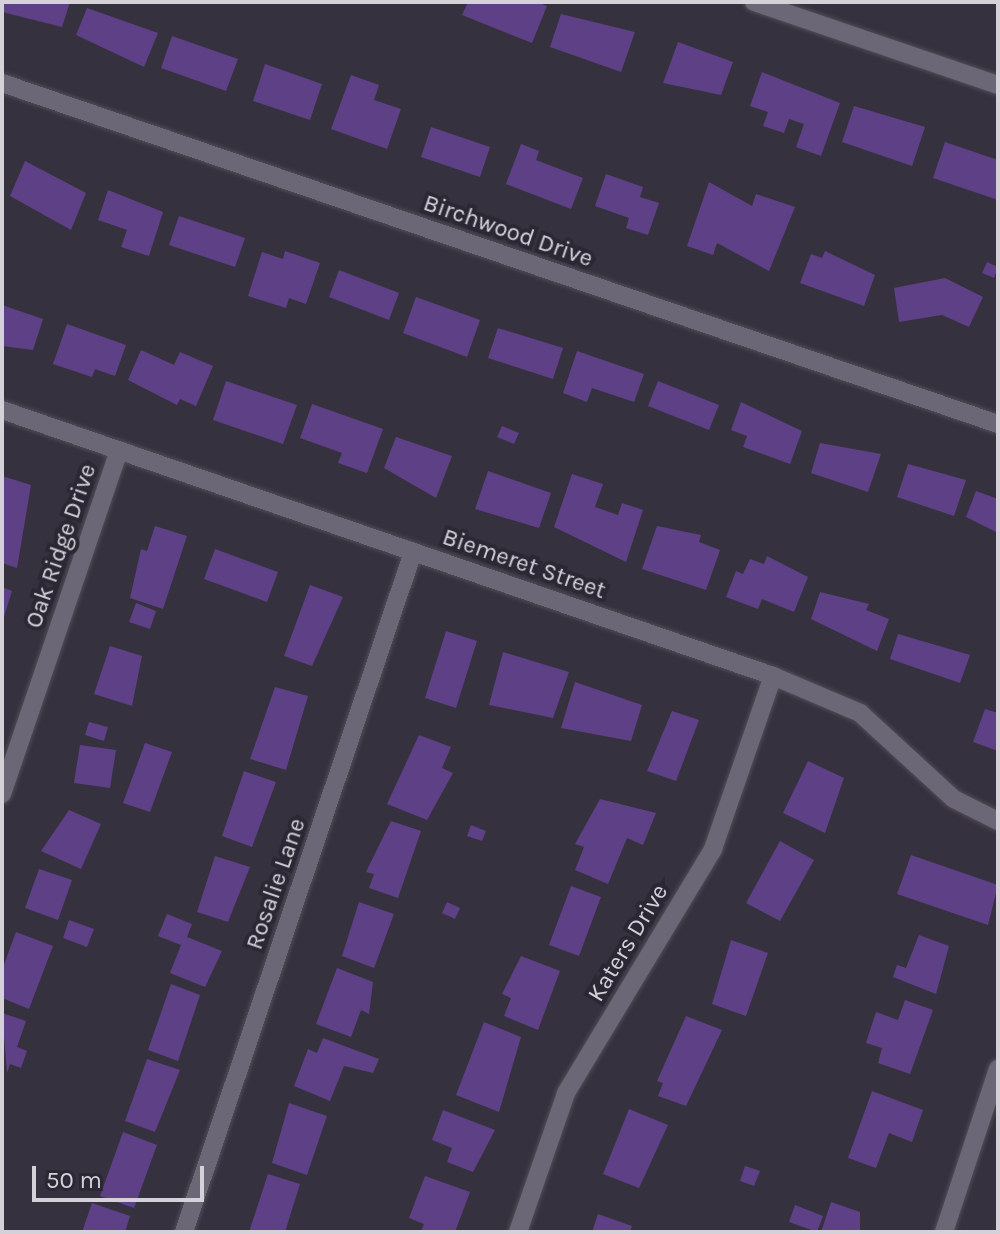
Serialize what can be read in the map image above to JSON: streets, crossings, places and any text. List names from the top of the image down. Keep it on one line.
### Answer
{"streets":{"street":["Birchwood Drive","Oak Ridge Drive","Biemeret Street","Rosalie Lane","Katers Drive"]},"crossings":[["Oak Ridge Drive","Biemeret Street"],["Biemeret Street","Rosalie Lane"],["Biemeret Street","Katers Drive"]],"scale_bar":"50 m"}
